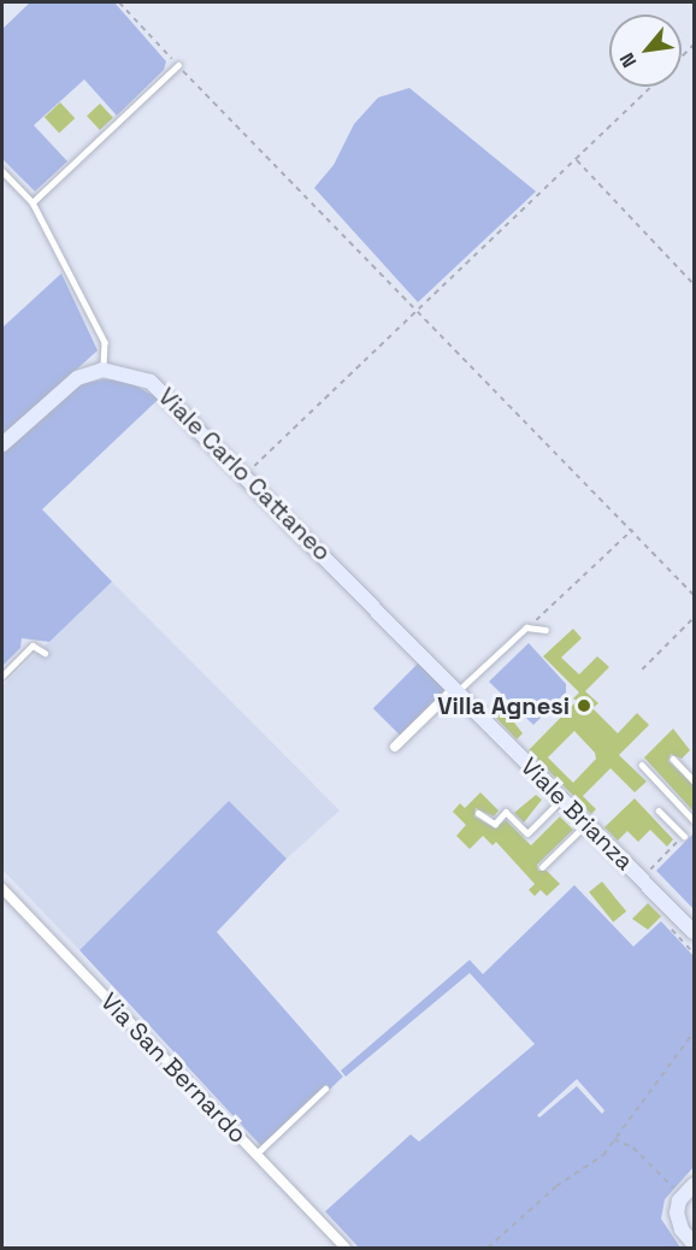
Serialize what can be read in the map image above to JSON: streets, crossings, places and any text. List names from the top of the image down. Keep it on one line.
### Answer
{"streets":{"street":["Viale Carlo Cattaneo","Viale Brianza","Via San Bernardo"]},"crossings":[["Viale Carlo Cattaneo","Viale Brianza"]],"places":["Villa Agnesi"],"north":"bottom left"}
